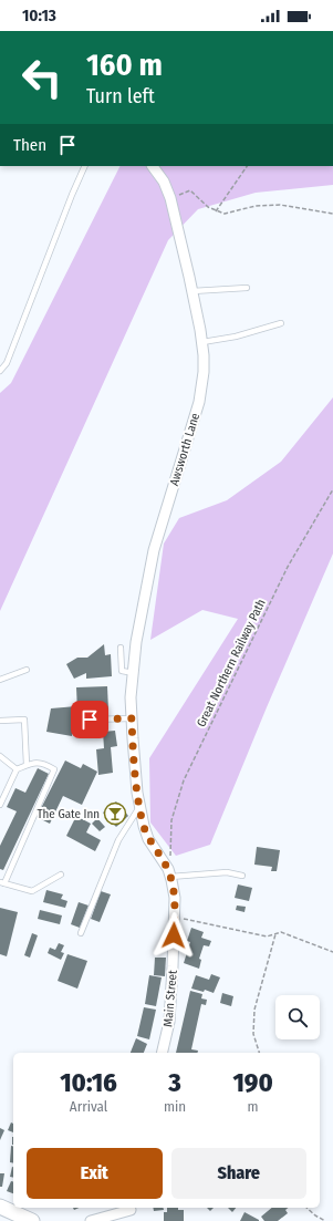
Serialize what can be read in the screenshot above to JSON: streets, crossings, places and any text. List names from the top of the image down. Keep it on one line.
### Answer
{"streets":{"street":["Awsworth Lane","Main Street"],"path":["Great Northern Railway Path"]},"crossings":[["Awsworth Lane","Main Street"]],"places":{"bar":["The Gate Inn"]},"page":{"status":"10:13","turn":["160 m","Turn left"],"then":"Then","eta":["10:16","Arrival","3","min","190","m"],"buttons":["Exit","Share"]}}
